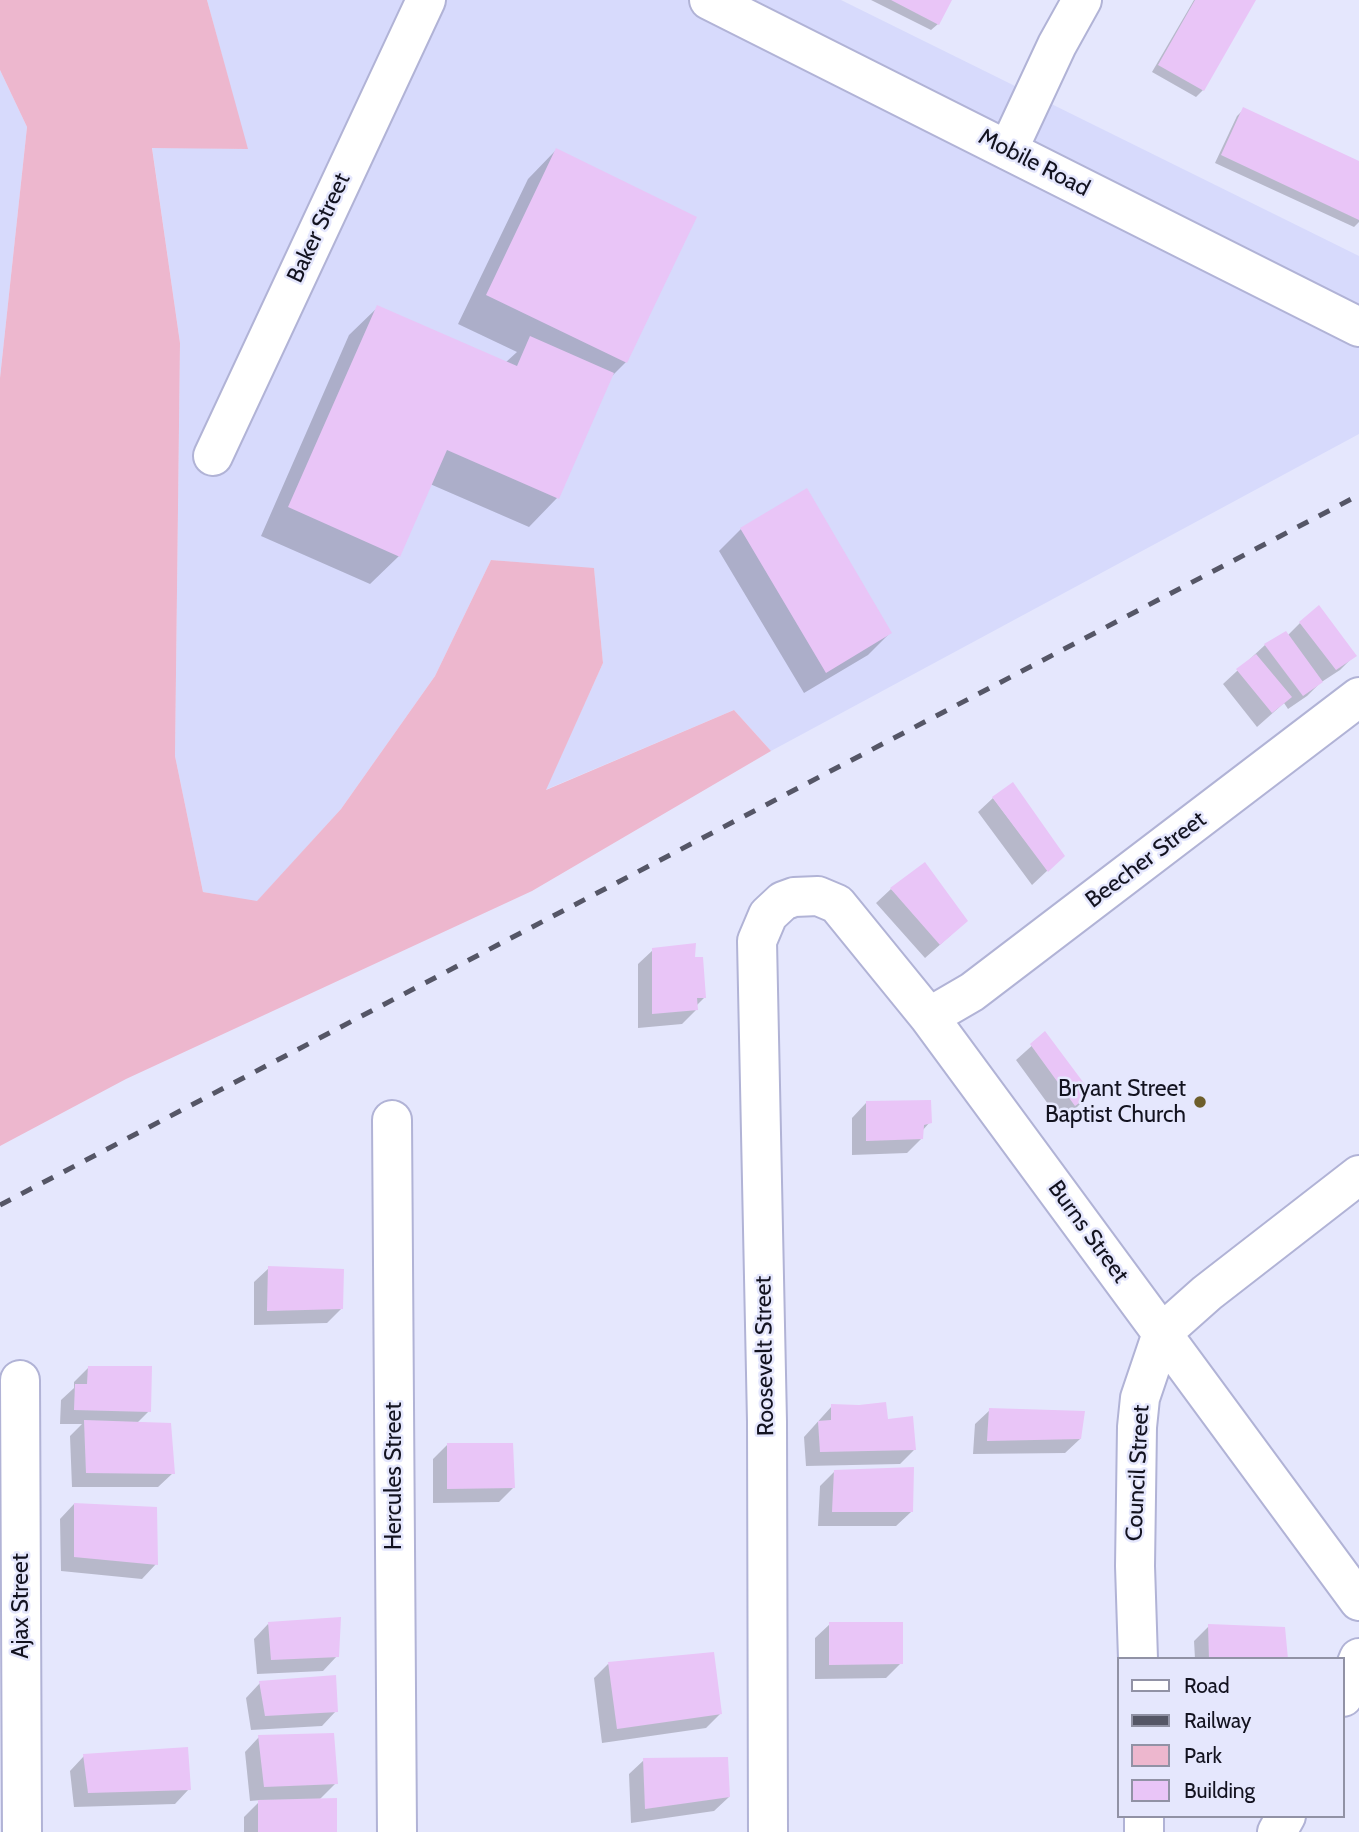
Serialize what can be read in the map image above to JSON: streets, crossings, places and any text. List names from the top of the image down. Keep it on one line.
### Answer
{"streets":{"street":["Mobile Road","Baker Street","Beecher Street","Burns Street","Roosevelt Street","Council Street","Hercules Street","Ajax Street"]},"crossings":[["Beecher Street","Burns Street"],["Burns Street","Roosevelt Street"],["Burns Street","Council Street"]],"places":["Bryant Street Baptist Church"],"legend":["Road","Railway","Park","Building"]}
